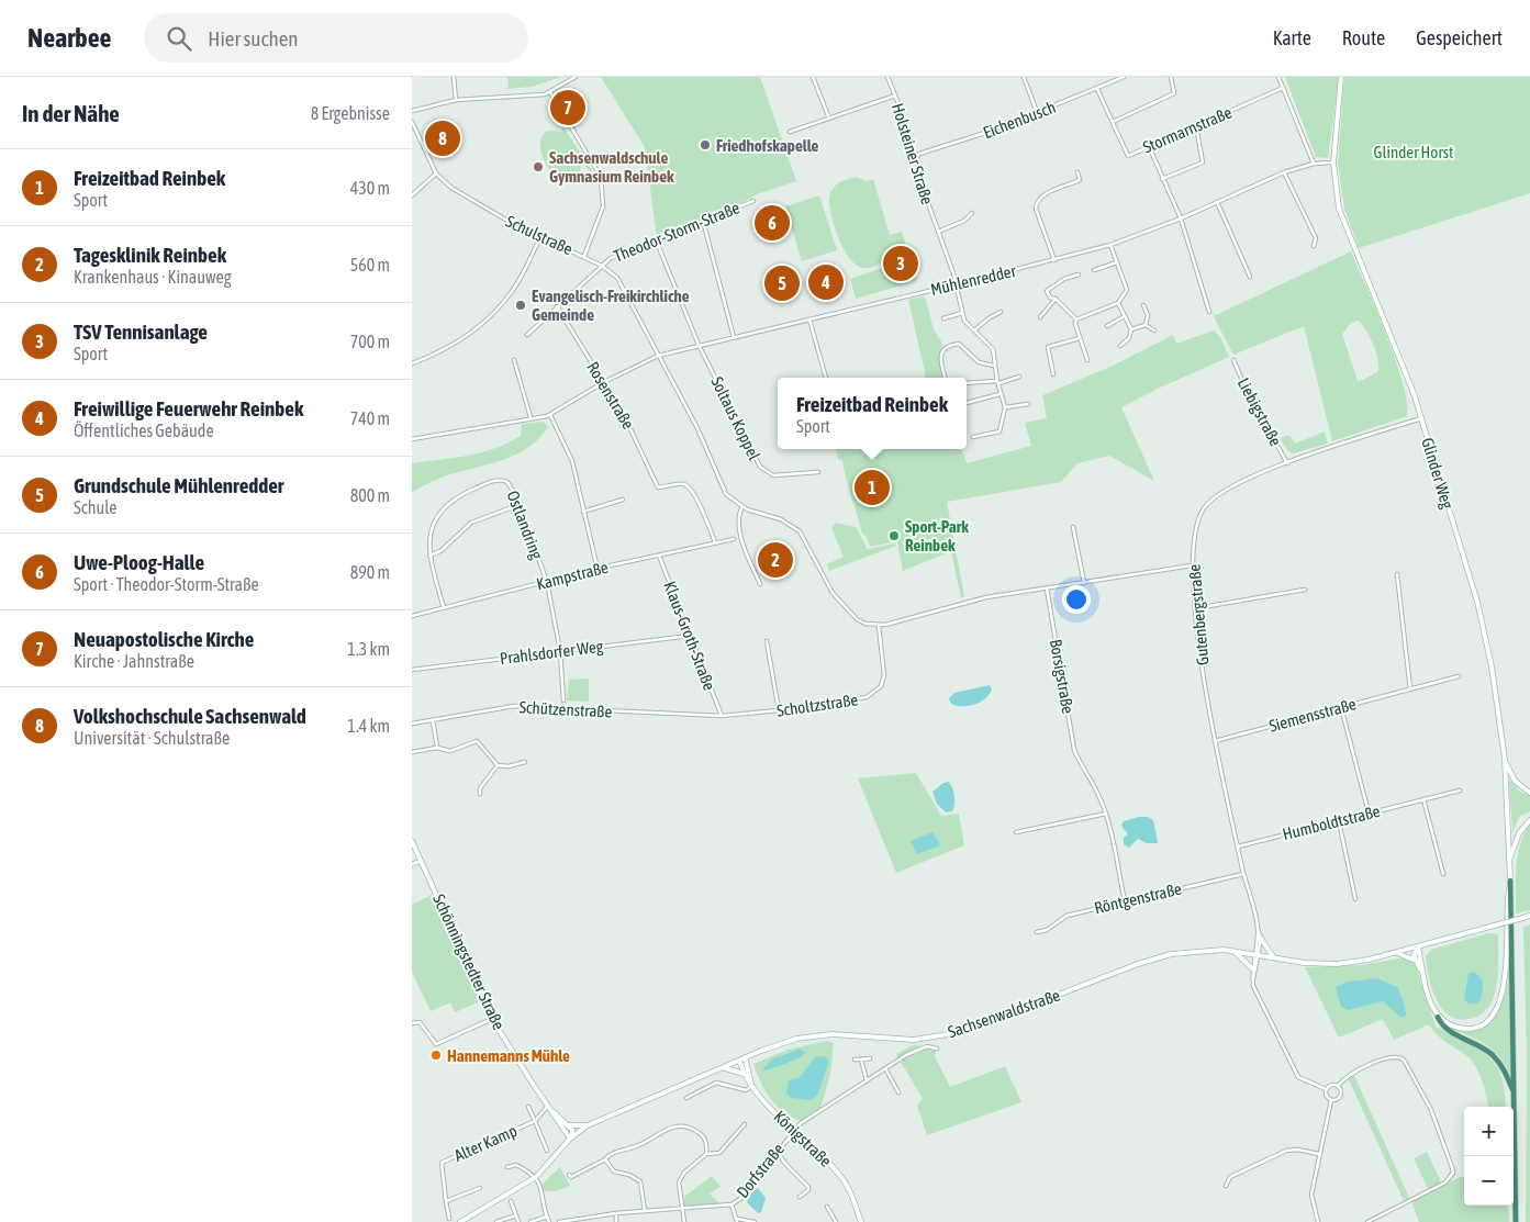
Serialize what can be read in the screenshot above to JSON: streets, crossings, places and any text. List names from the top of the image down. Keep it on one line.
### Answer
{"streets":{"main road":["Glinder Weg","Schönningstedter Straße","Sachsenwaldstraße","Königstraße"],"street":["Eichenbusch","Stormarnstraße","Holsteiner Straße","Theodor-Storm-Straße","Schulstraße","Mühlenredder","Rosenstraße","Liebigstraße","Soltaus Koppel","Ostlandring","Kampstraße","Gutenbergstraße","Klaus-Groth-Straße","Prahlsdorfer Weg","Borsigstraße","Scholtzstraße","Schützenstraße","Siemensstraße","Humboldtstraße","Röntgenstraße","Alter Kamp","Dorfstraße"]},"crossings":[["Eichenbusch","Stormarnstraße"],["Eichenbusch","Holsteiner Straße"],["Holsteiner Straße","Mühlenredder"],["Theodor-Storm-Straße","Schulstraße"],["Theodor-Storm-Straße","Rosenstraße"],["Theodor-Storm-Straße","Soltaus Koppel"],["Schulstraße","Mühlenredder"],["Mühlenredder","Rosenstraße"],["Mühlenredder","Soltaus Koppel"],["Mühlenredder","Glinder Weg"],["Rosenstraße","Kampstraße"],["Liebigstraße","Gutenbergstraße"],["Glinder Weg","Gutenbergstraße"],["Ostlandring","Kampstraße"],["Ostlandring","Prahlsdorfer Weg"],["Kampstraße","Klaus-Groth-Straße"],["Gutenbergstraße","Siemensstraße"],["Gutenbergstraße","Humboldtstraße"],["Gutenbergstraße","Röntgenstraße"],["Gutenbergstraße","Sachsenwaldstraße"],["Klaus-Groth-Straße","Prahlsdorfer Weg"],["Klaus-Groth-Straße","Scholtzstraße"],["Klaus-Groth-Straße","Schützenstraße"],["Borsigstraße","Röntgenstraße"],["Scholtzstraße","Schützenstraße"],["Schönningstedter Straße","Sachsenwaldstraße"],["Sachsenwaldstraße","Königstraße"],["Königstraße","Dorfstraße"]],"parks":["Glinder Horst"],"places":["Friedhofskapelle","Sachsenwaldschule Gymnasium Reinbek","Evangelisch-Freikirchliche Gemeinde","Sport-Park Reinbek","Hannemanns Mühle"],"page":{"header":"Nearbee","search":"Hier suchen","nav":["Karte","Route","Gespeichert"],"heading":["In der Nähe","8 Ergebnisse"],"pins":["7","8","6","3","4","5","1","2"],"list":[{"mark":"1","name":"Freizeitbad Reinbek","note":"Sport","value":"430 m"},{"mark":"2","name":"Tagesklinik Reinbek","note":"Krankenhaus · Kinauweg","value":"560 m"},{"mark":"3","name":"TSV Tennisanlage","note":"Sport","value":"700 m"},{"mark":"4","name":"Freiwillige Feuerwehr Reinbek","note":"Öffentliches Gebäude","value":"740 m"},{"mark":"5","name":"Grundschule Mühlenredder","note":"Schule","value":"800 m"},{"mark":"6","name":"Uwe-Ploog-Halle","note":"Sport · Theodor-Storm-Straße","value":"890 m"},{"mark":"7","name":"Neuapostolische Kirche","note":"Kirche · Jahnstraße","value":"1.3 km"},{"mark":"8","name":"Volkshochschule Sachsenwald","note":"Universität · Schulstraße","value":"1.4 km"}],"popup":["Freizeitbad Reinbek","Sport"],"map_buttons":["+","−"]}}
